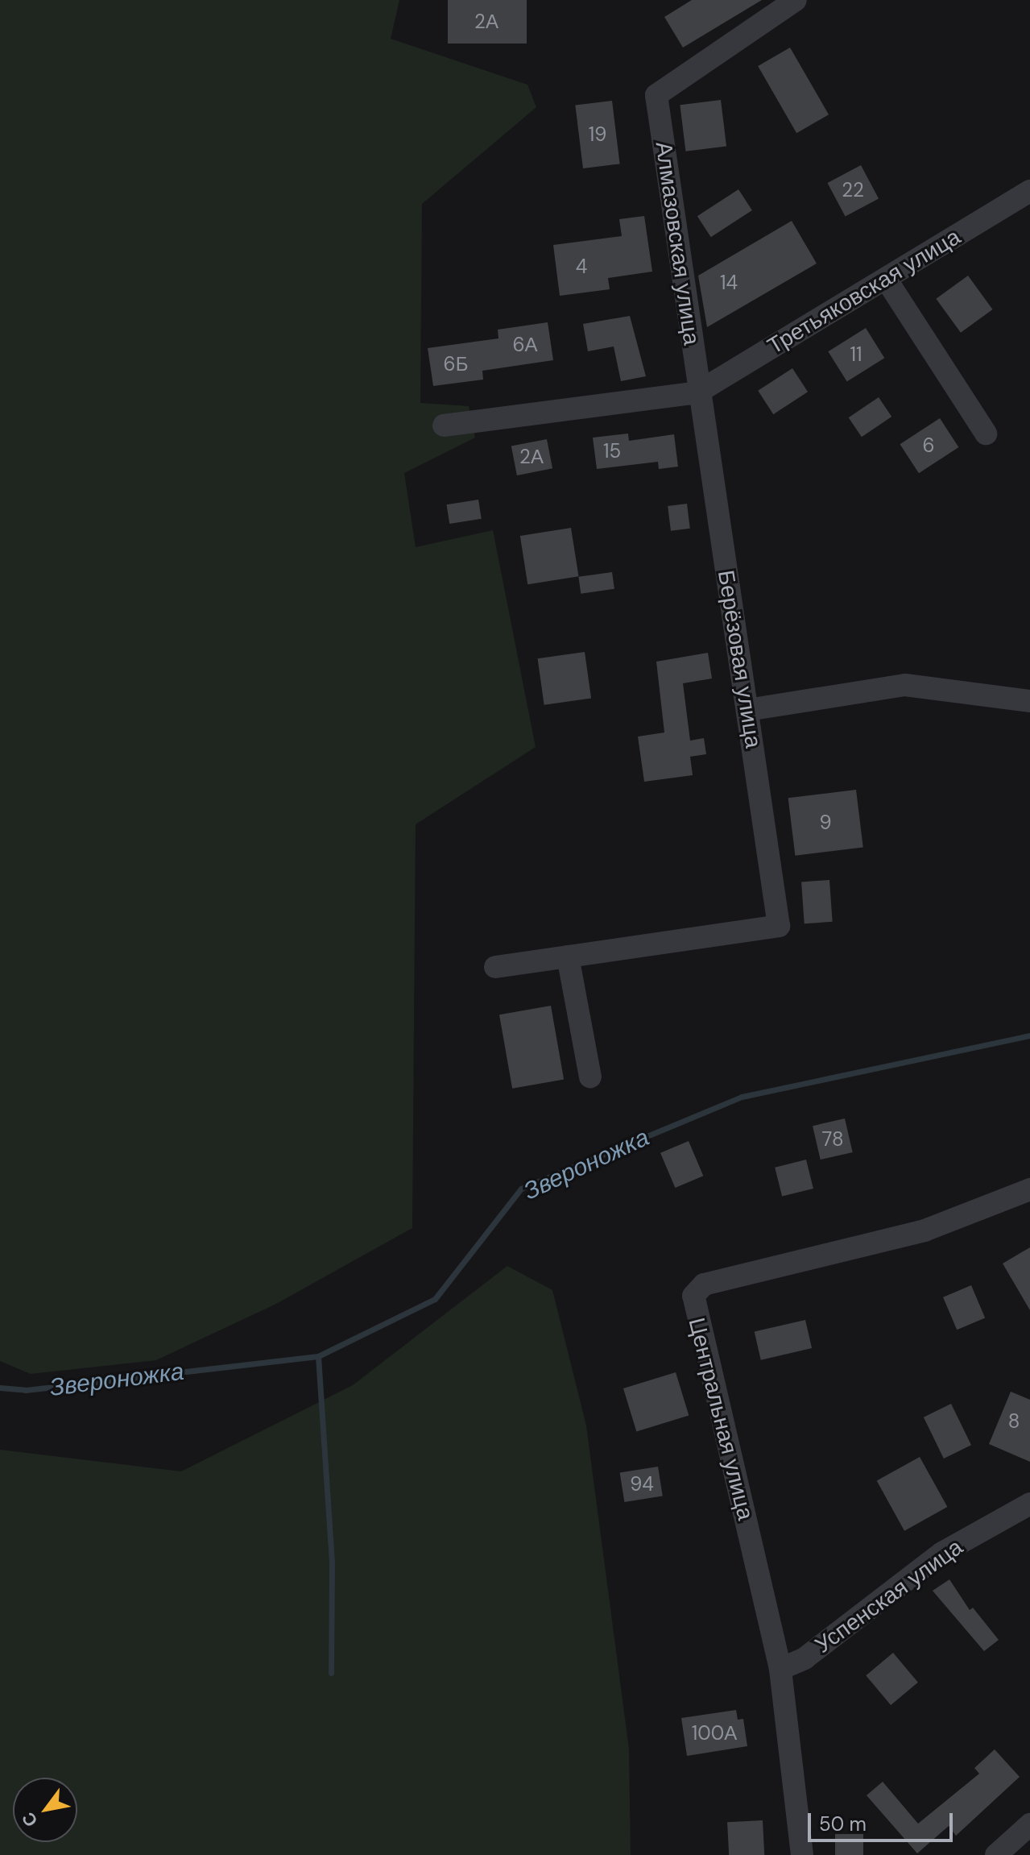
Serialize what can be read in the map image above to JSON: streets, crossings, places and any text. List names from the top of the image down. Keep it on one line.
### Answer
{"streets":{"street":["Алмазовская улица","Третьяковская улица","Берёзовая улица","Центральная улица","Успенская улица"]},"crossings":[["Алмазовская улица","Третьяковская улица"],["Алмазовская улица","Берёзовая улица"],["Третьяковская улица","Берёзовая улица"],["Центральная улица","Успенская улица"]],"water":["Звероножка"],"house_numbers":["2А","19","22","4","14","6А","11","6Б","6","15","2А","9","78","8","94","100А"],"scale_bar":"50 m","north":"bottom left"}
